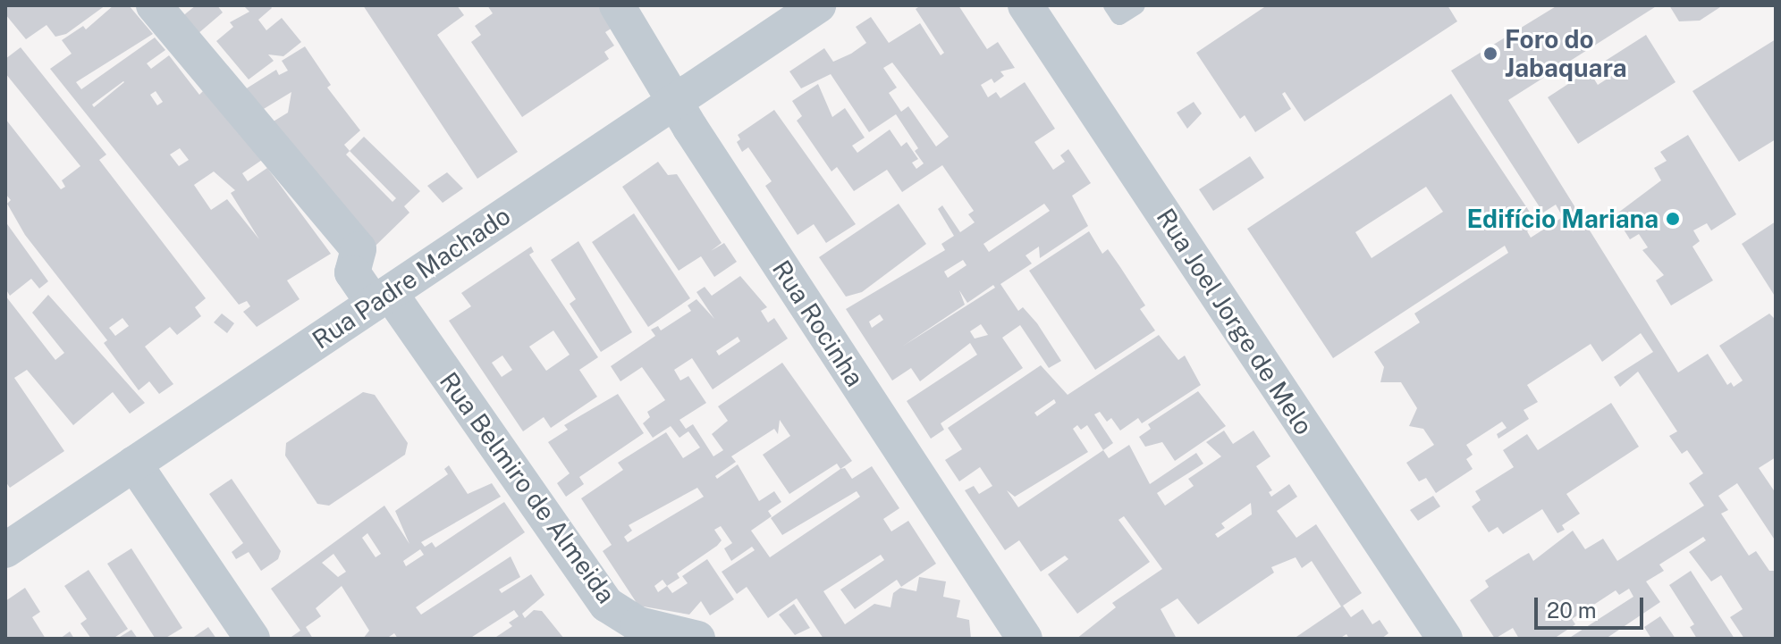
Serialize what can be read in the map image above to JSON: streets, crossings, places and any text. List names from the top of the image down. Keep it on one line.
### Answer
{"streets":{"street":["Rua Padre Machado","Rua Joel Jorge de Melo","Rua Rocinha","Rua Belmiro de Almeida"]},"crossings":[["Rua Padre Machado","Rua Rocinha"],["Rua Padre Machado","Rua Belmiro de Almeida"]],"places":["Foro do Jabaquara","Edifício Mariana"],"scale_bar":"20 m"}
